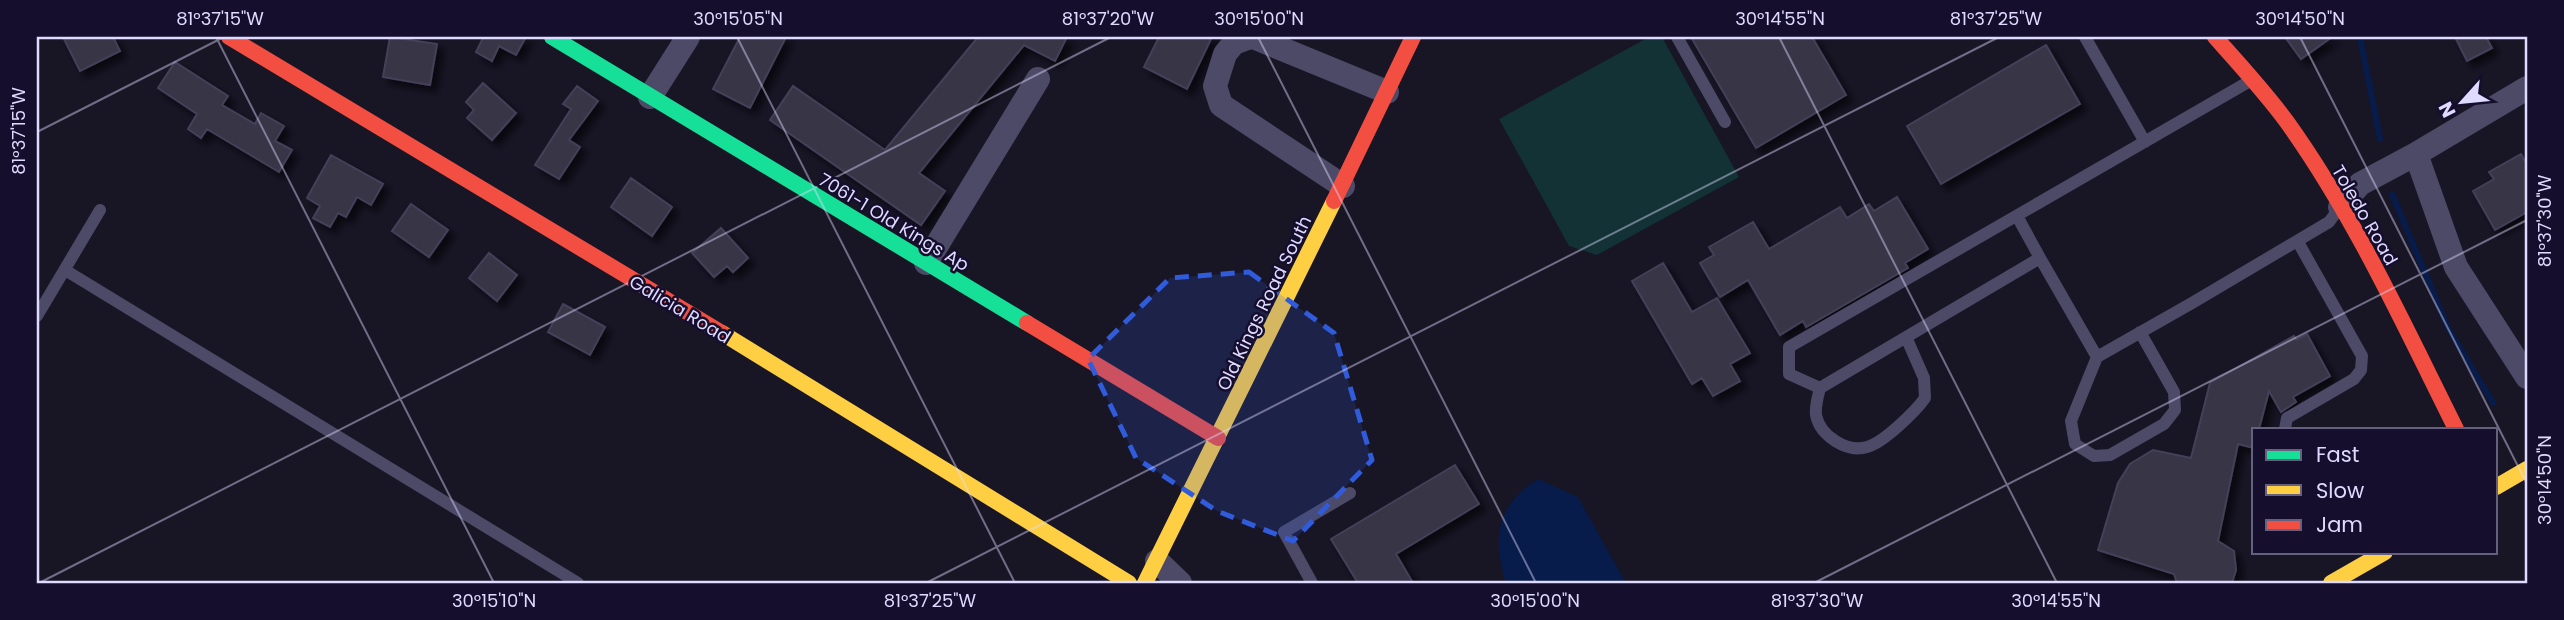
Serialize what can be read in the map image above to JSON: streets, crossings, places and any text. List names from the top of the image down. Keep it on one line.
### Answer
{"streets":{"street":["Toledo Road","7061-1 Old Kings Ap","Old Kings Road South","Galicia Road"]},"crossings":[["7061-1 Old Kings Ap","Old Kings Road South"]],"legend":["Fast","Slow","Jam"],"north":"bottom left","coordinates":["81°37'15\"W","30°15'05\"N","81°37'20\"W","30°15'00\"N","30°14'55\"N","81°37'25\"W","30°14'50\"N","81°37'30\"W","30°15'10\"N"]}
